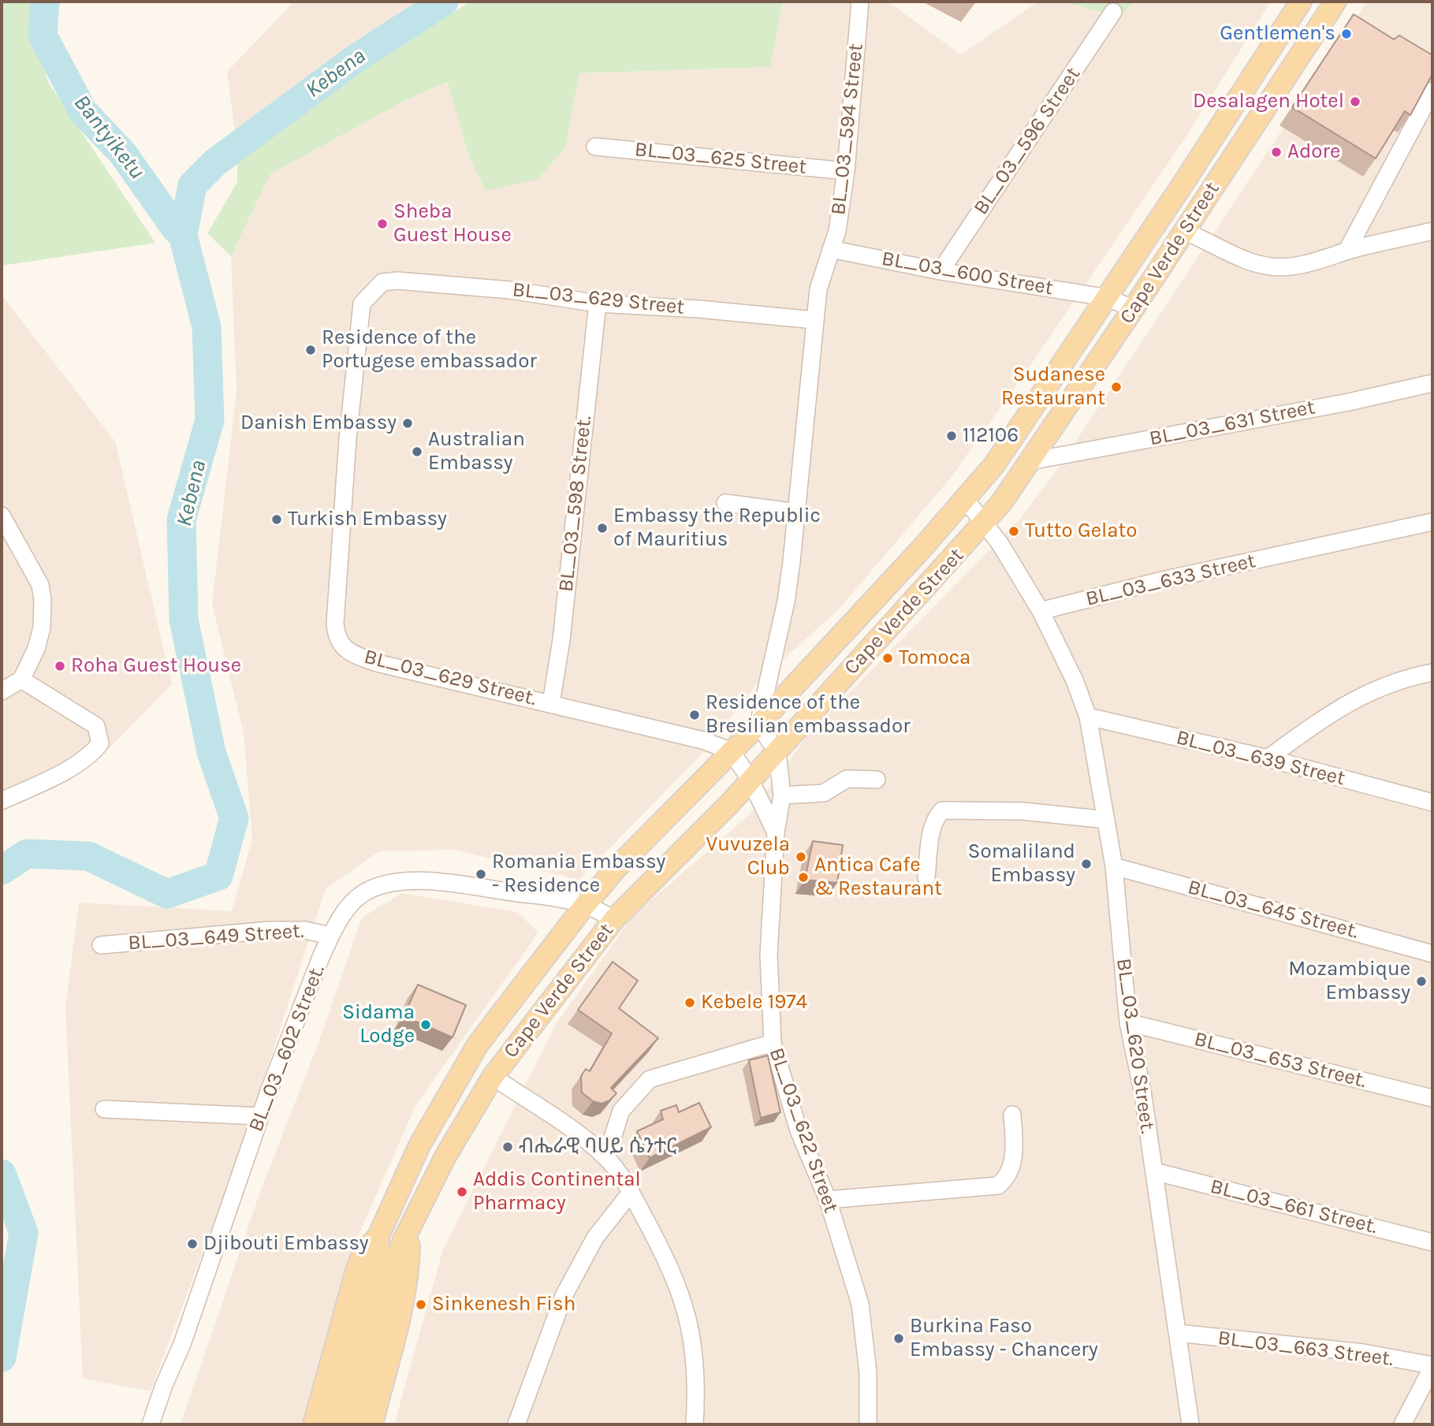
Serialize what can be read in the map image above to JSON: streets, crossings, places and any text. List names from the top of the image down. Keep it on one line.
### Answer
{"streets":{"main road":["Cape Verde Street"],"street":["BL_03_594 Street","BL_03_596 Street","BL_03_625 Street","BL_03_600 Street","BL_03_629 Street","BL_03_631 Street","BL_03_598 Street.","BL_03_633 Street","BL_03_629 Street.","BL_03_639 Street","BL_03_645 Street.","BL_03_649 Street.","BL_03_620 Street.","BL_03_602 Street.","BL_03_653 Street.","BL_03_622 Street","BL_03_661 Street.","BL_03_663 Street."]},"crossings":[["BL_03_594 Street","BL_03_625 Street"],["BL_03_594 Street","Cape Verde Street"],["BL_03_594 Street","BL_03_600 Street"],["BL_03_594 Street","BL_03_629 Street"],["BL_03_596 Street","BL_03_600 Street"],["Cape Verde Street","BL_03_600 Street"],["Cape Verde Street","BL_03_631 Street"],["Cape Verde Street","BL_03_629 Street."],["Cape Verde Street","BL_03_602 Street."],["Cape Verde Street","BL_03_622 Street"],["BL_03_629 Street","BL_03_598 Street."],["BL_03_629 Street","BL_03_629 Street."],["BL_03_598 Street.","BL_03_629 Street."],["BL_03_633 Street","BL_03_620 Street."],["BL_03_639 Street","BL_03_620 Street."],["BL_03_645 Street.","BL_03_620 Street."],["BL_03_649 Street.","BL_03_602 Street."],["BL_03_620 Street.","BL_03_653 Street."],["BL_03_620 Street.","BL_03_661 Street."],["BL_03_620 Street.","BL_03_663 Street."]],"water":["Kebena","Bantyiketu"],"places":["Gentlemen's","Desalagen Hotel","Adore","Sheba Guest House","Residence of the Portugese embassador","Sudanese Restaurant","Danish Embassy","112106","Australian Embassy","Turkish Embassy","Embassy the Republic of Mauritius","Tutto Gelato","Tomoca","Roha Guest House","Residence of the Bresilian embassador","Vuvuzela Club","Somaliland Embassy","Romania Embassy - Residence","Antica Cafe & Restaurant","Mozambique Embassy","Kebele 1974","Sidama Lodge","ብሔራዊ ባሀይ ሴንተር","Addis Continental Pharmacy","Djibouti Embassy","Sinkenesh Fish","Burkina Faso Embassy - Chancery"]}
